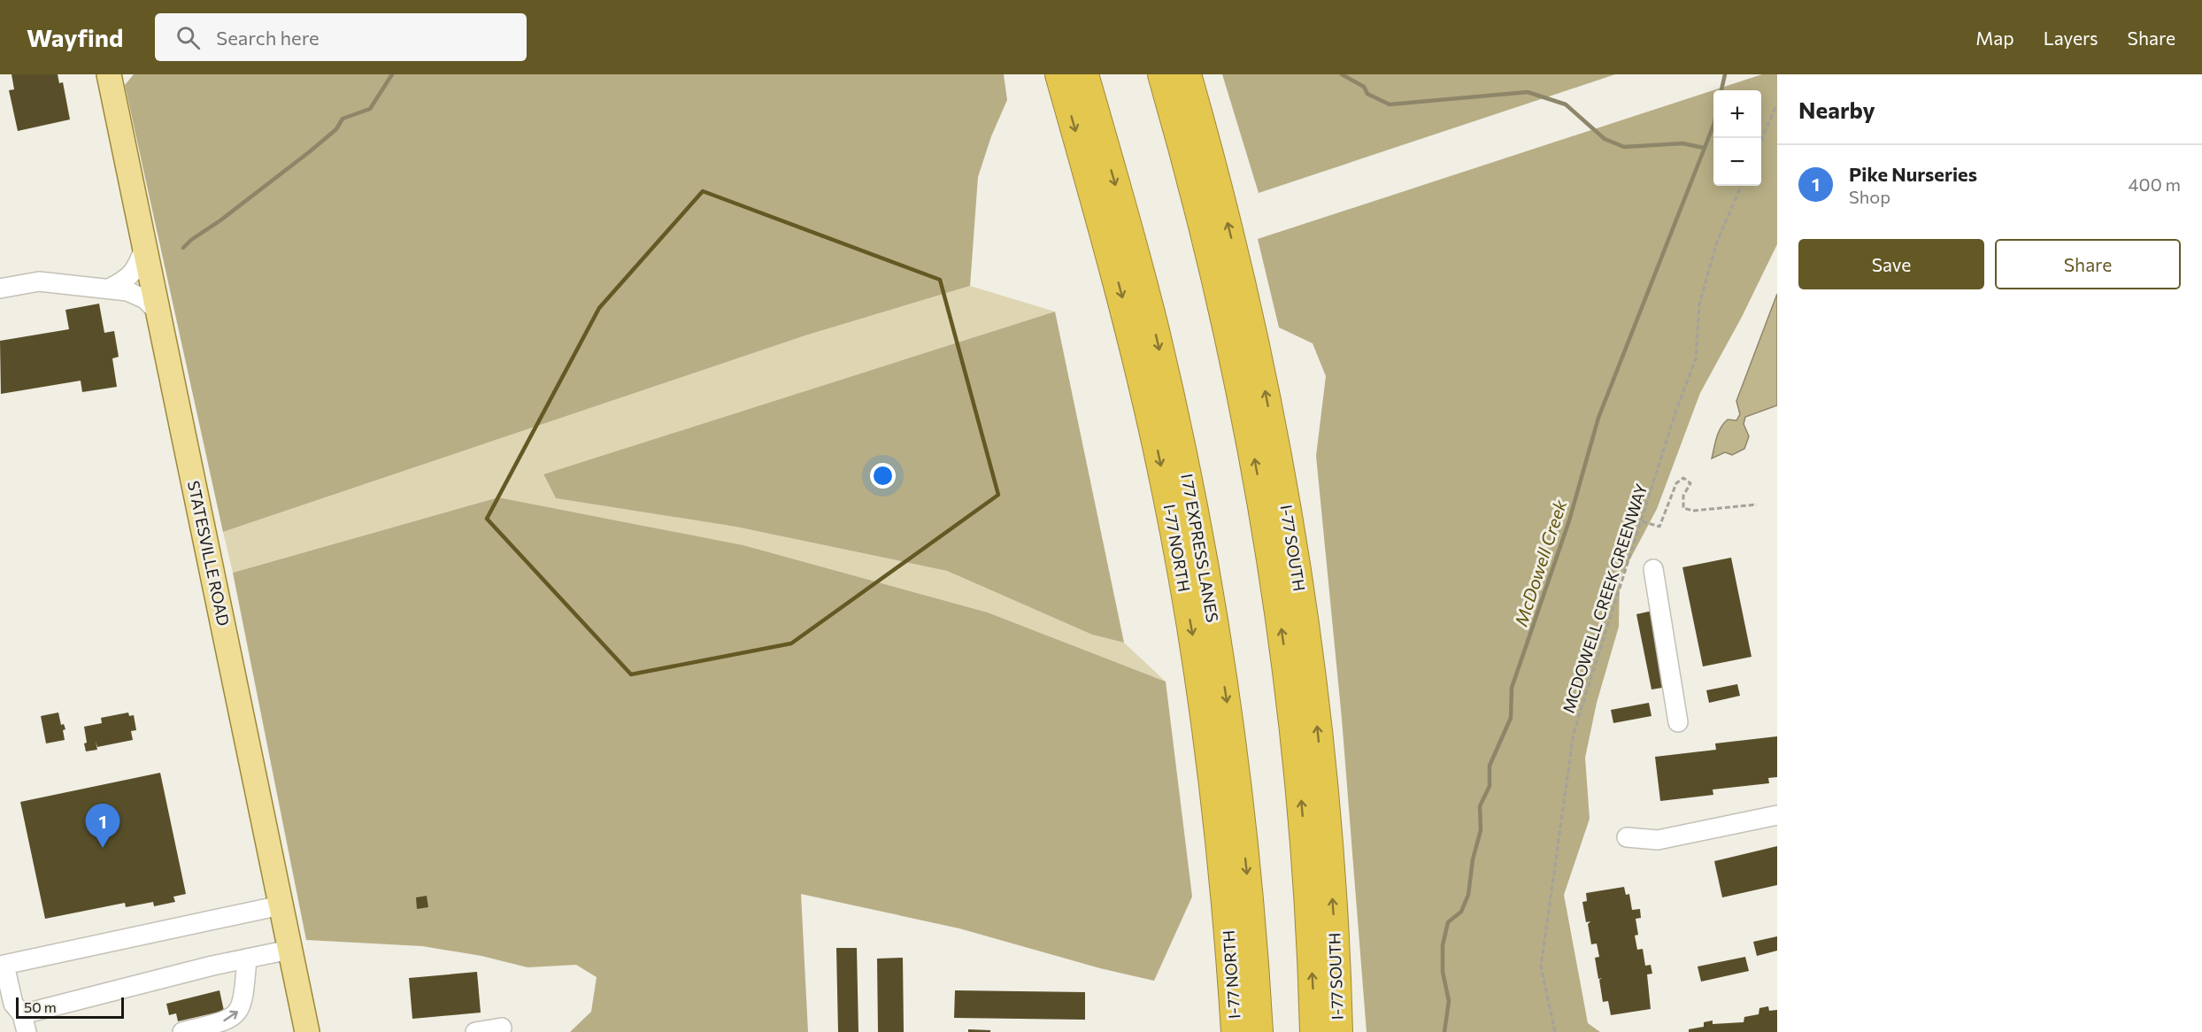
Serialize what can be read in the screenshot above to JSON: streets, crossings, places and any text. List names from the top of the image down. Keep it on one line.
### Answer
{"streets":{"highway":["I-77 NORTH","I 77 EXPRESS LANES","I-77 SOUTH"],"main road":["STATESVILLE ROAD"],"path":["MCDOWELL CREEK GREENWAY"]},"water":["McDowell Creek"],"scale_bar":"50 m","page":{"header":"Wayfind","search":"Search here","nav":["Map","Layers","Share"],"heading":"Nearby","map_buttons":["+","−"],"list":[{"mark":"1","name":"Pike Nurseries","note":"Shop","value":"400 m"}],"buttons":["Save","Share"],"pins":"1","scale":"50 m"}}
